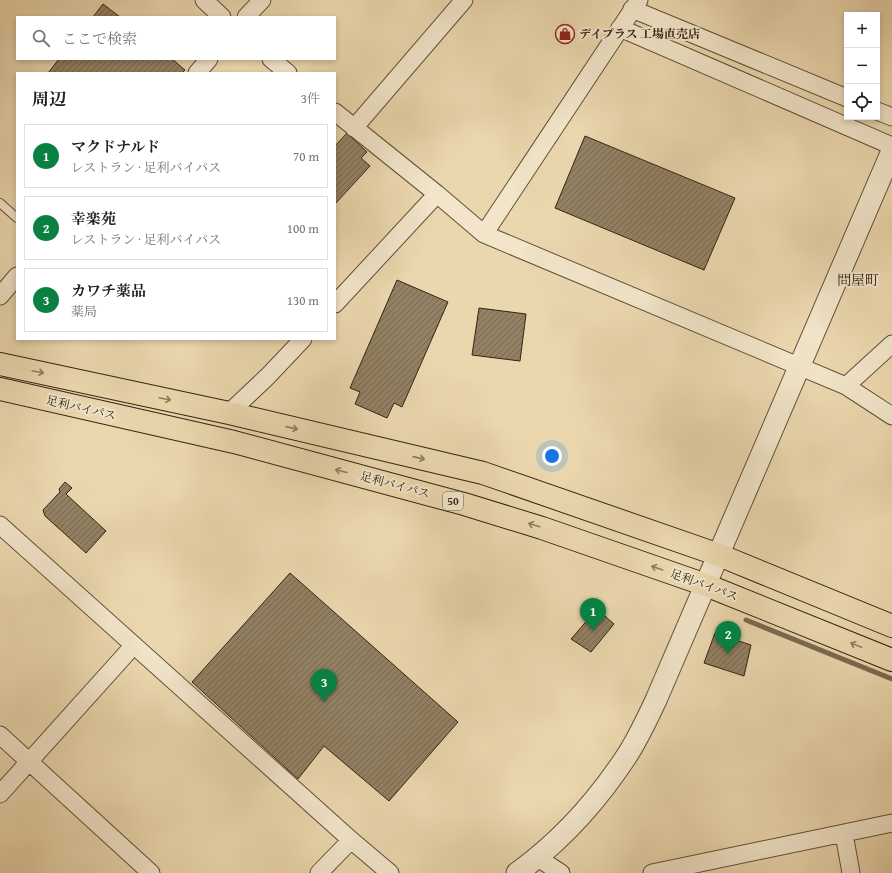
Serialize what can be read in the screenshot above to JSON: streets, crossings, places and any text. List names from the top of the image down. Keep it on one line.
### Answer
{"streets":{"highway":["足利バイパス","50"]},"districts":["問屋町"],"places":{"shop":["デイプラス 工場直売店"]},"page":{"map_buttons":["+","−"],"search":"ここで検索","heading":["周辺","3件"],"list":[{"mark":"1","name":"マクドナルド","note":"レストラン · 足利バイパス","value":"70 m"},{"mark":"2","name":"幸楽苑","note":"レストラン · 足利バイパス","value":"100 m"},{"mark":"3","name":"カワチ薬品","note":"薬局","value":"130 m"}],"pins":["1","2","3"]}}
